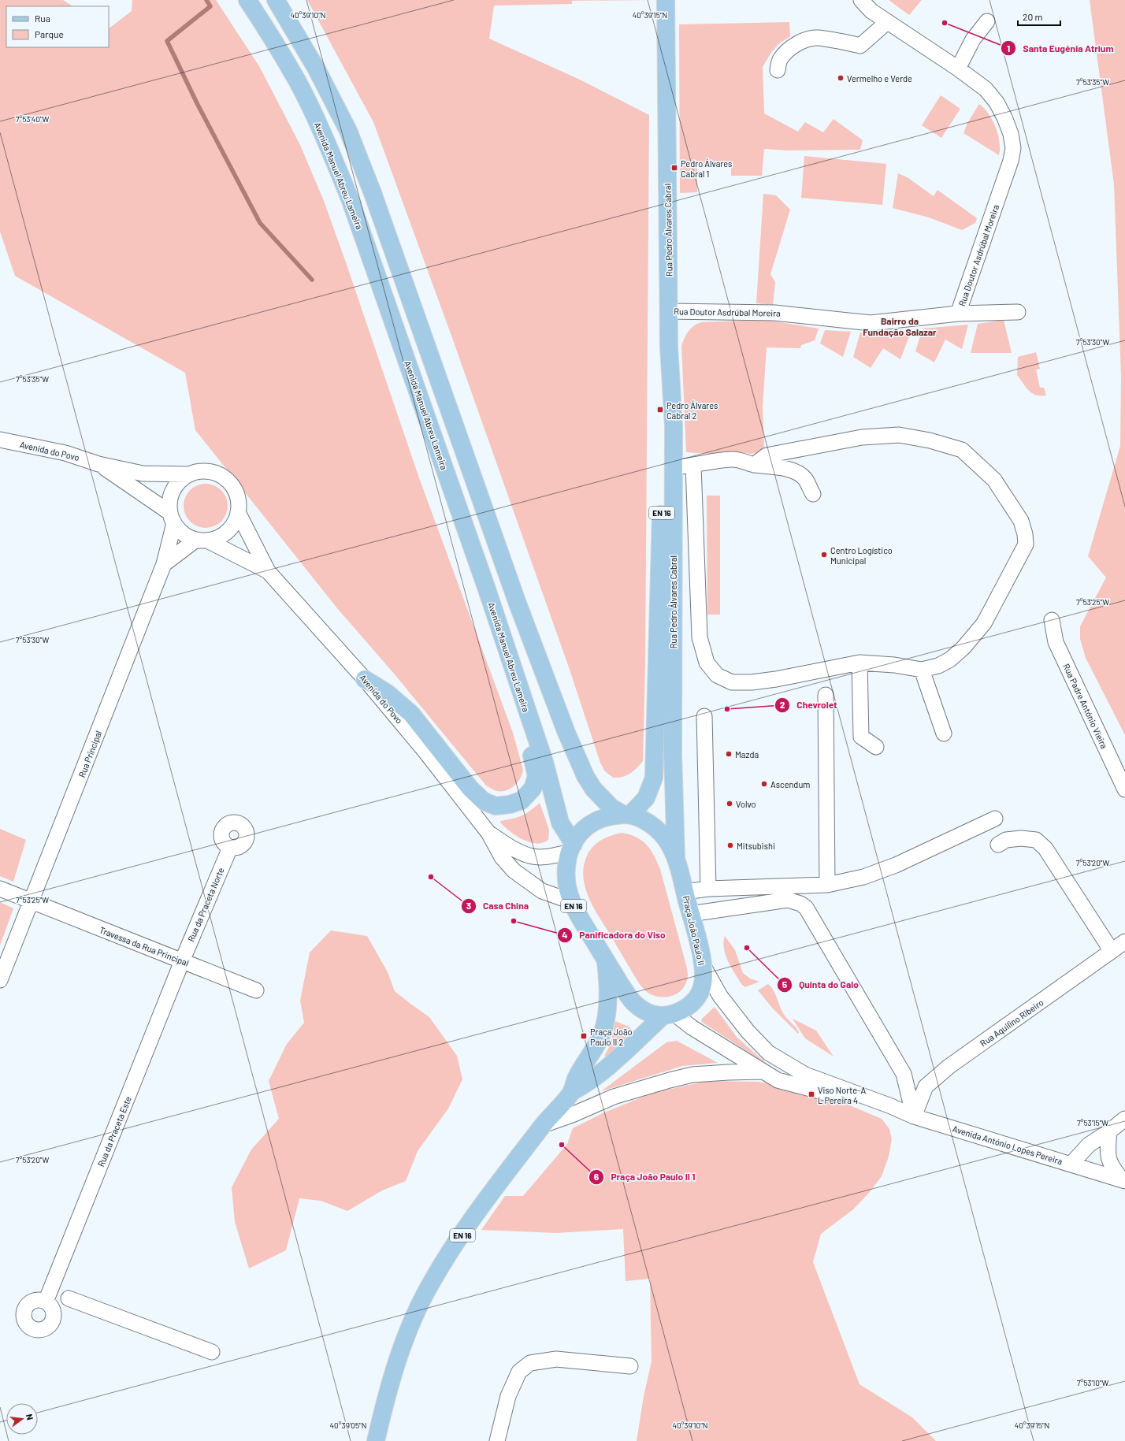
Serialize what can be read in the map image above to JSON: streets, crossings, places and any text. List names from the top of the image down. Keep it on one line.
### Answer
{"streets":{"main road":["Avenida Manuel Abreu Lameira","Rua Pedro Álvares Cabral","EN 16","Praça João Paulo II"],"street":["Rua Doutor Asdrúbal Moreira","Avenida do Povo","Rua Padre António Vieira","Rua Principal","Rua da Praceta Norte","Travessa da Rua Principal","Rua Aquilino Ribeiro","Rua da Praceta Este","Avenida António Lopes Pereira"]},"crossings":[["Avenida Manuel Abreu Lameira","Avenida do Povo"],["Avenida Manuel Abreu Lameira","EN 16"],["Rua Pedro Álvares Cabral","Rua Doutor Asdrúbal Moreira"],["Rua Pedro Álvares Cabral","EN 16"],["Rua Pedro Álvares Cabral","Praça João Paulo II"],["Avenida do Povo","EN 16"],["Avenida do Povo","Rua Principal"],["EN 16","Praça João Paulo II"],["EN 16","Avenida António Lopes Pereira"],["Rua Principal","Travessa da Rua Principal"],["Rua da Praceta Norte","Travessa da Rua Principal"],["Rua da Praceta Norte","Rua da Praceta Este"],["Praça João Paulo II","Avenida António Lopes Pereira"],["Travessa da Rua Principal","Rua da Praceta Este"],["Rua Aquilino Ribeiro","Avenida António Lopes Pereira"]],"districts":["Bairro da Fundação Salazar"],"places":{"other":["Santa Eugénia Atrium","Vermelho e Verde","Centro Logístico Municipal","Chevrolet","Mazda","Ascendum","Volvo","Mitsubishi","Casa China","Panificadora do Viso","Quinta do Galo","Praça João Paulo II 1"],"transit":["Pedro Álvares Cabral 1","Pedro Álvares Cabral 2","Praça João Paulo II 2","Viso Norte-A L Pereira 4"]},"legend":["Rua","Parque"],"scale_bar":"20 m","north":"right","coordinates":["40°39'10\"N","40°39'15\"N","7°53'35\"W","7°53'40\"W","7°53'30\"W","7°53'25\"W","7°53'20\"W","7°53'15\"W","7°53'10\"W","40°39'05\"N"]}
